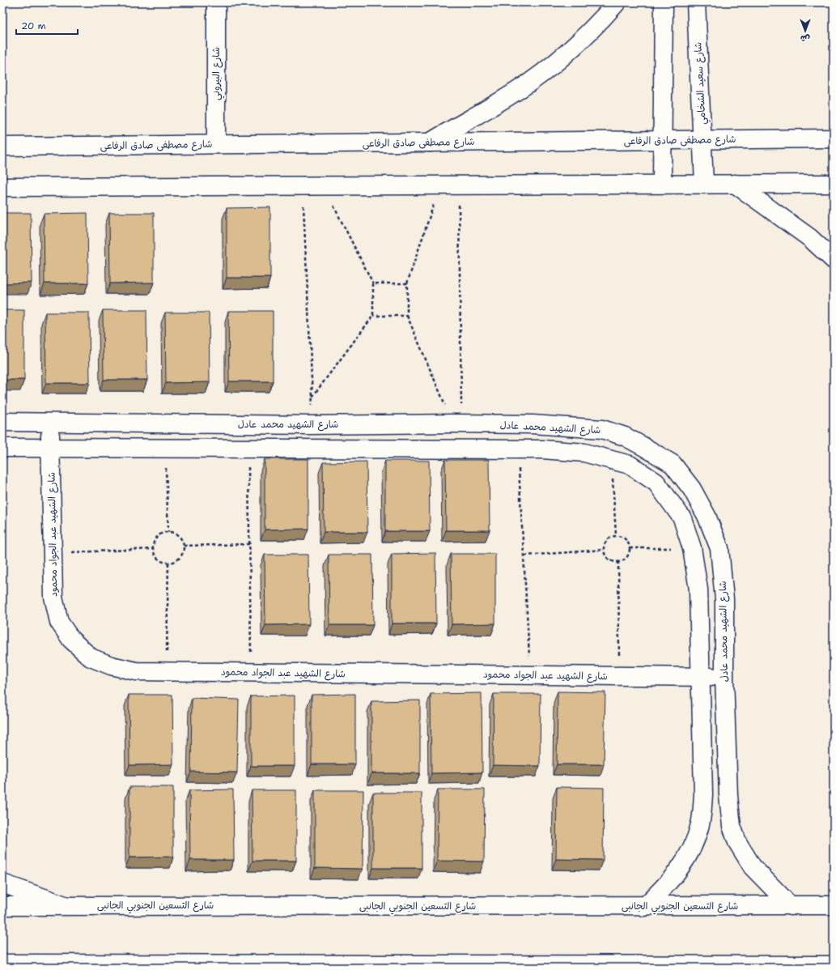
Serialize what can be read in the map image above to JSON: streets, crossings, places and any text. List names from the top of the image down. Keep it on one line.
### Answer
{"streets":{"main road":["شارع البيروني","شارع سعيد الشخامي","شارع مصطفى صادق الرفاعى","شارع الشهيد محمد عادل","شارع الشهيد عبد الجواد محمود","شارع التسعين الجنوبي الجانبى"]},"crossings":[["شارع البيروني","شارع مصطفى صادق الرفاعى"],["شارع سعيد الشخامي","شارع مصطفى صادق الرفاعى"],["شارع الشهيد محمد عادل","شارع الشهيد عبد الجواد محمود"],["شارع الشهيد محمد عادل","شارع التسعين الجنوبي الجانبى"]],"scale_bar":"20 m","north":"bottom"}
